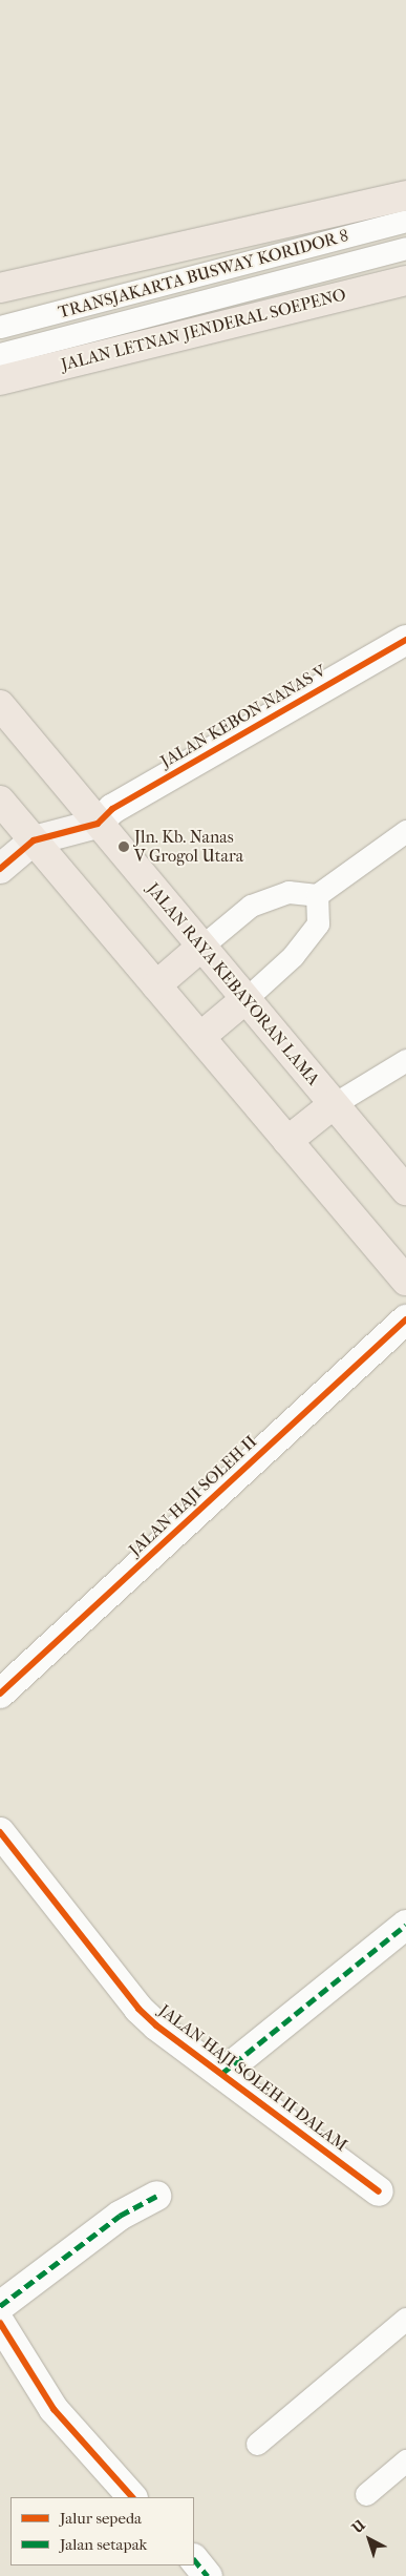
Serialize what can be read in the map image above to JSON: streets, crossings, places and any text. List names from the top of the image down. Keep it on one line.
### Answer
{"streets":{"main road":["JALAN LETNAN JENDERAL SOEPENO","JALAN RAYA KEBAYORAN LAMA"],"street":["JALAN KEBON NANAS V","JALAN HAJI SOLEH II","JALAN HAJI SOLEH II DALAM"],"lane":["TRANSJAKARTA BUSWAY KORIDOR 8"]},"crossings":[["JALAN KEBON NANAS V","JALAN RAYA KEBAYORAN LAMA"]],"places":["Jln. Kb. Nanas V Grogol Utara"],"legend":["Jalur sepeda","Jalan setapak"],"north":"top left"}
